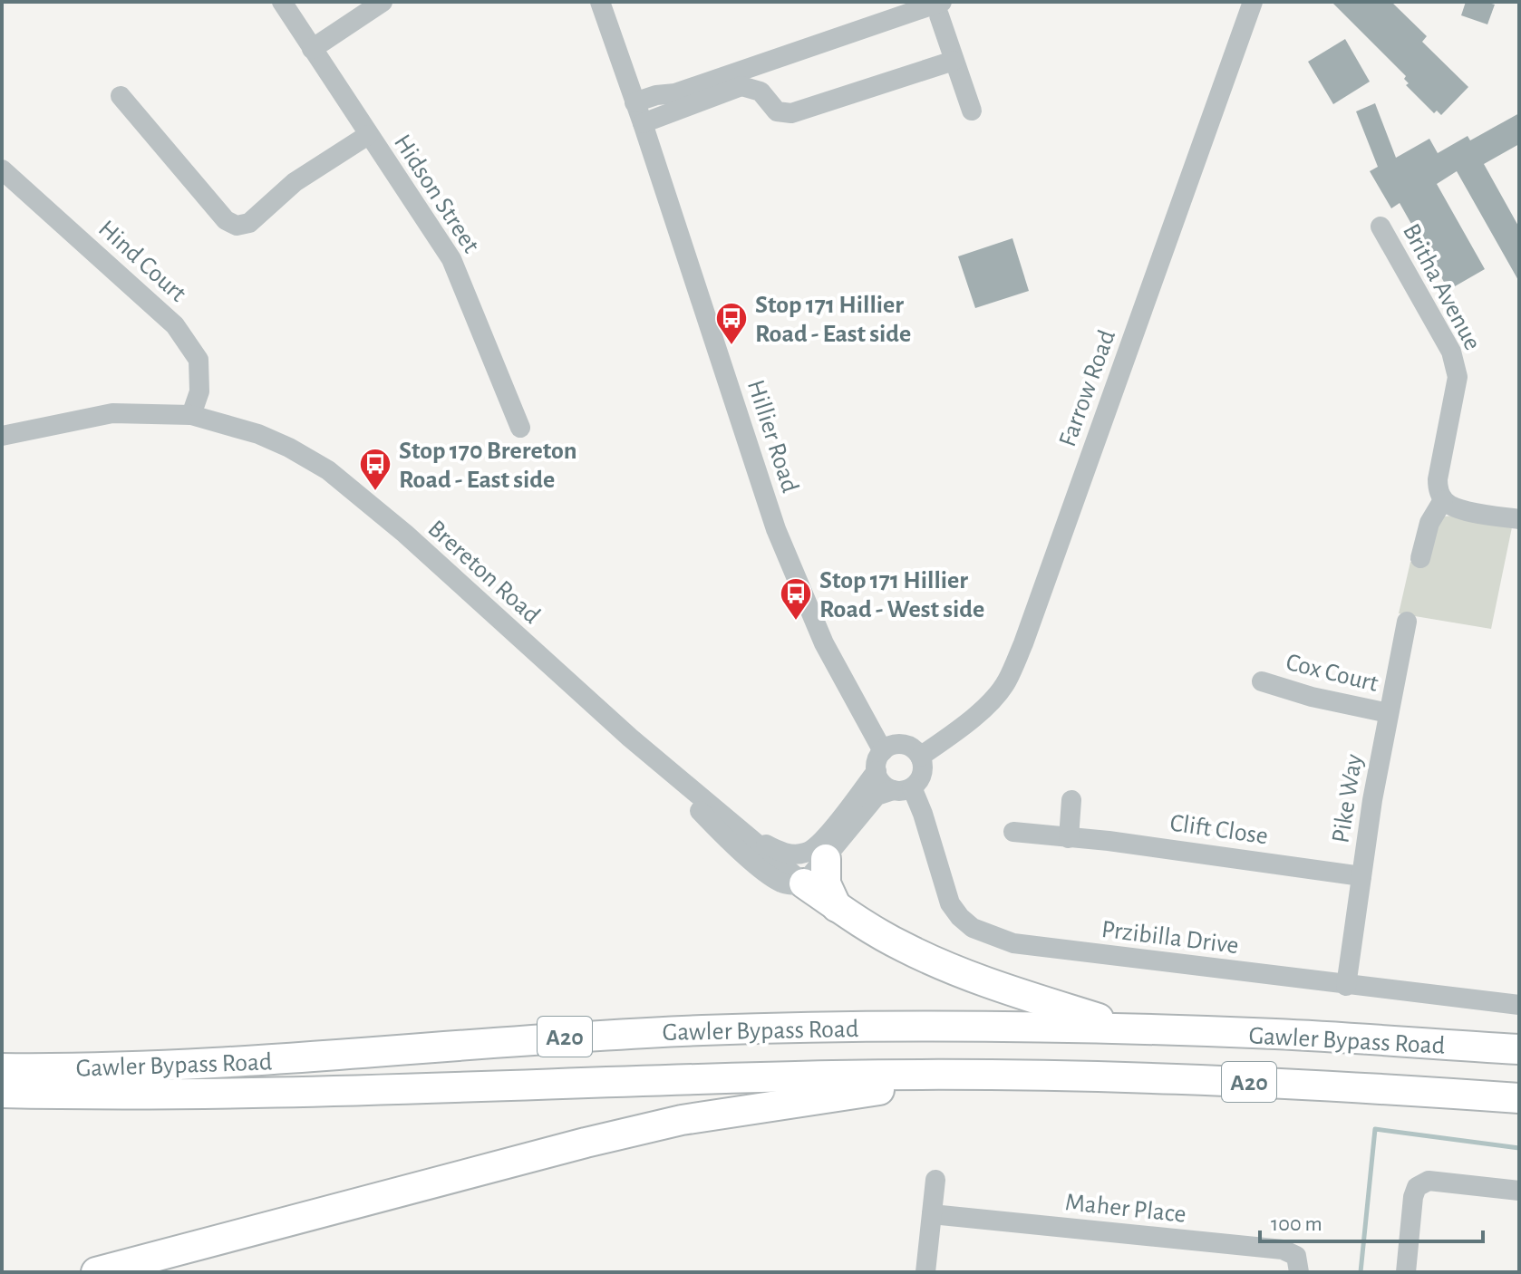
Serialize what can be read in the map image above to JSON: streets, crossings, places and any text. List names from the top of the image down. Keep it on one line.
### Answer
{"streets":{"highway":["Gawler Bypass Road","A20"],"street":["Hidson Street","Hind Court","Britha Avenue","Farrow Road","Hillier Road","Brereton Road","Cox Court","Pike Way","Clift Close","Przibilla Drive","Maher Place"]},"crossings":[["Hind Court","Brereton Road"],["Farrow Road","Hillier Road"],["Farrow Road","Brereton Road"],["Farrow Road","Przibilla Drive"],["Hillier Road","Brereton Road"],["Hillier Road","Przibilla Drive"],["Brereton Road","Przibilla Drive"],["Cox Court","Pike Way"],["Pike Way","Clift Close"],["Pike Way","Przibilla Drive"]],"places":{"bus stop":["Stop 171 Hillier Road - East side","Stop 170 Brereton Road - East side","Stop 171 Hillier Road - West side"]},"scale_bar":"100 m"}
